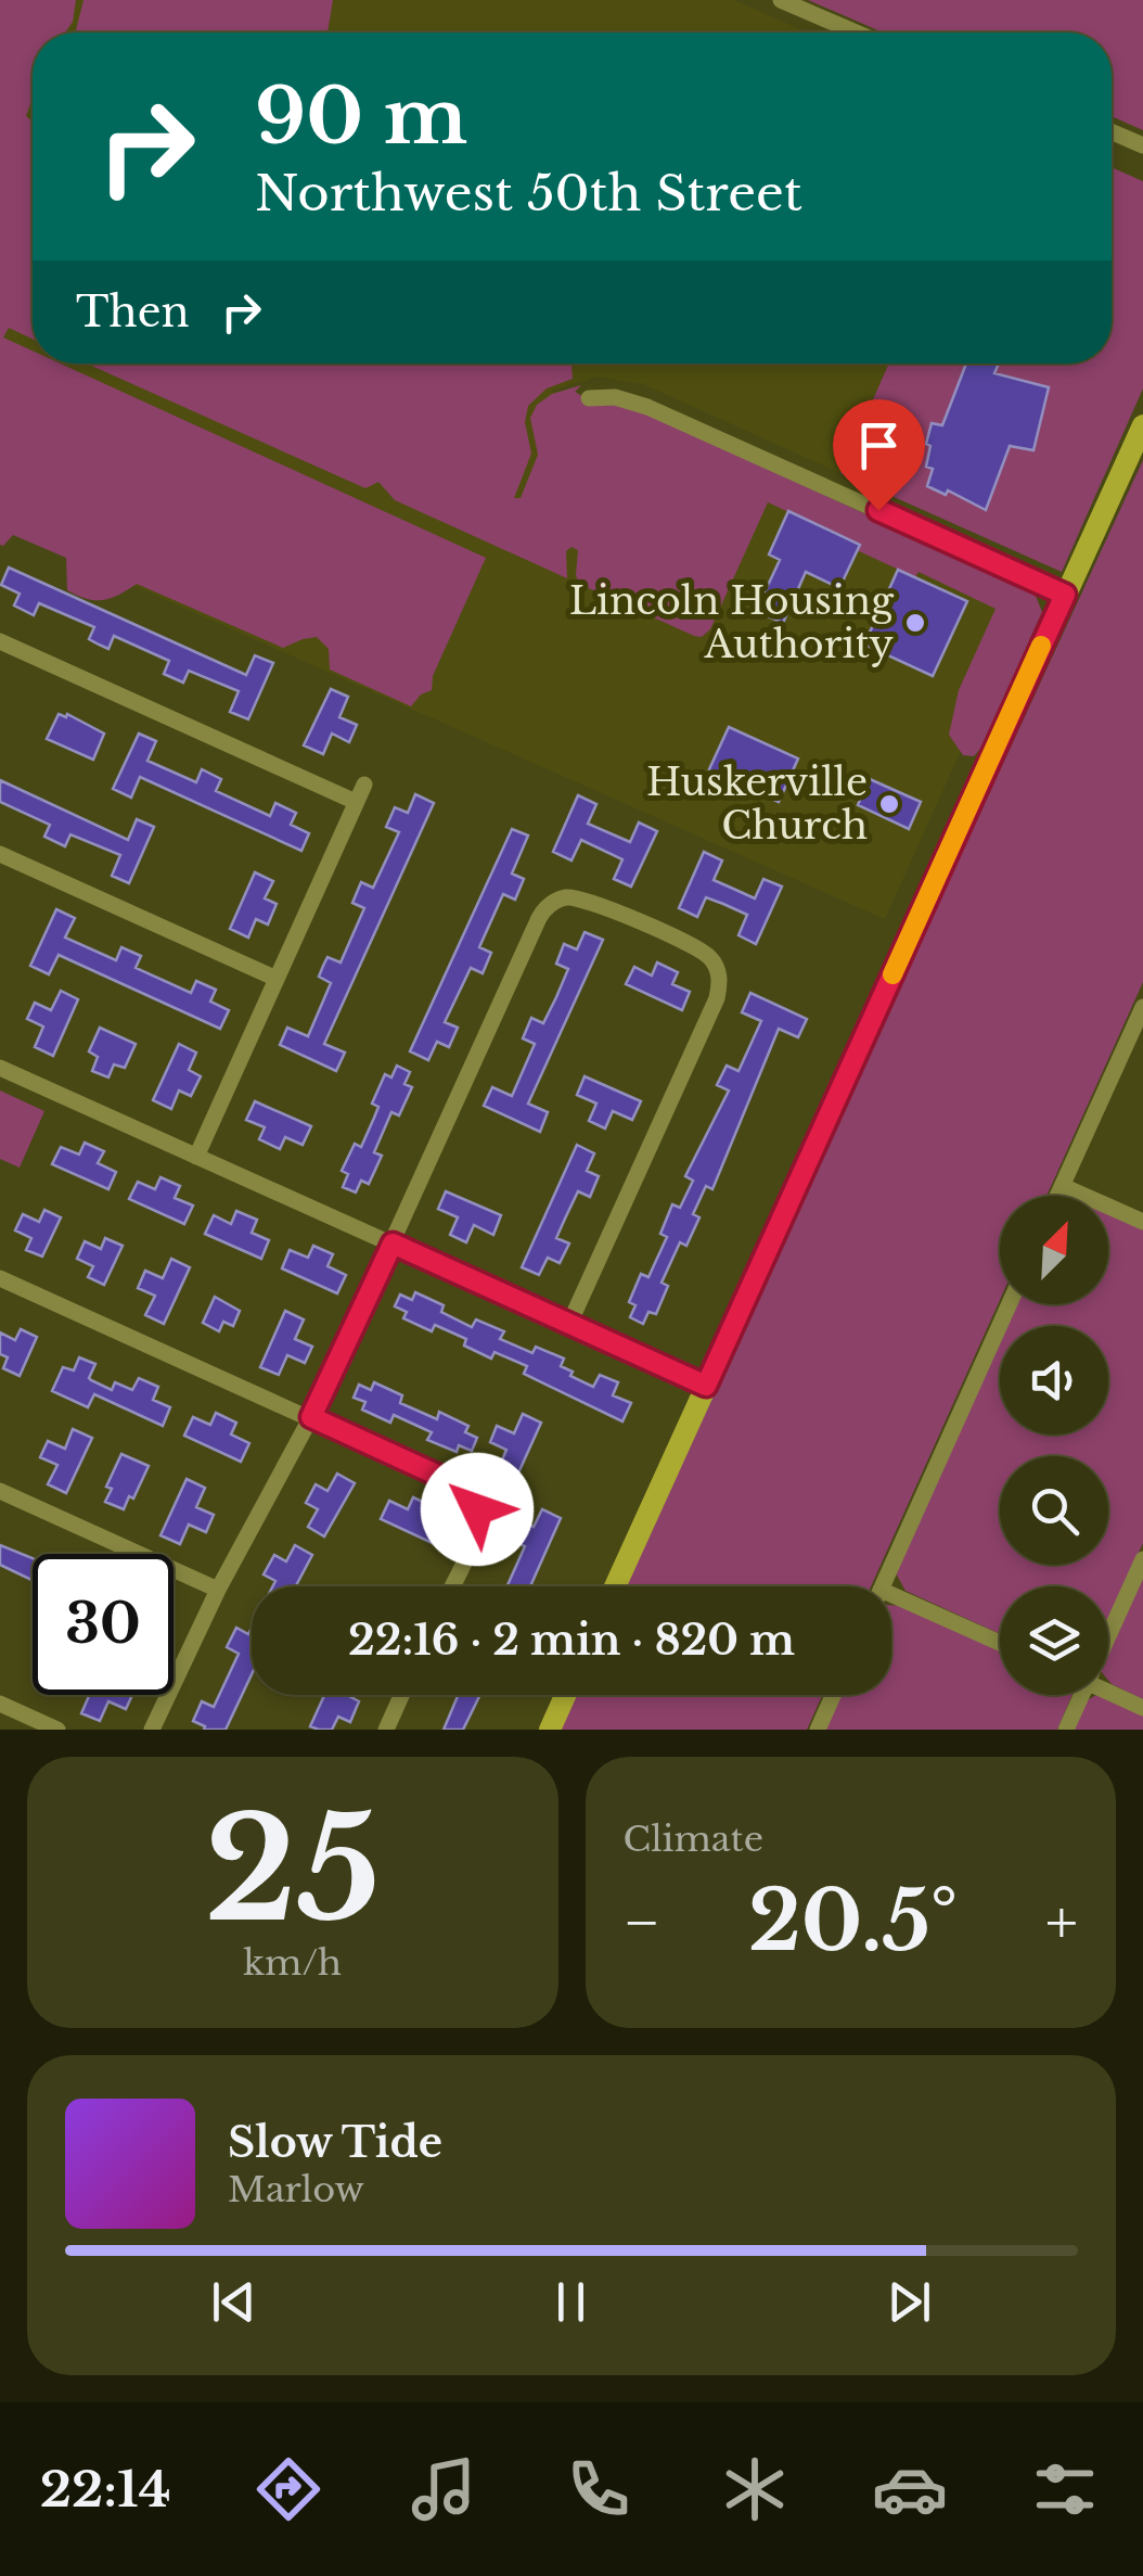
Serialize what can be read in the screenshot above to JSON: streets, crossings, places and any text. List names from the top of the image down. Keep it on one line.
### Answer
{"places":["Lincoln Housing Authority","Huskerville Church"],"north":"top right","page":{"turn":["90 m","Northwest 50th Street"],"then":"Then","limit":"30","trip":"22:16 · 2 min · 820 m","tile":[["25","km/h"],"Climate"],"heat":["−","20.5°","+"],"song":["Slow Tide","Marlow"],"tabs":"22:14"}}
